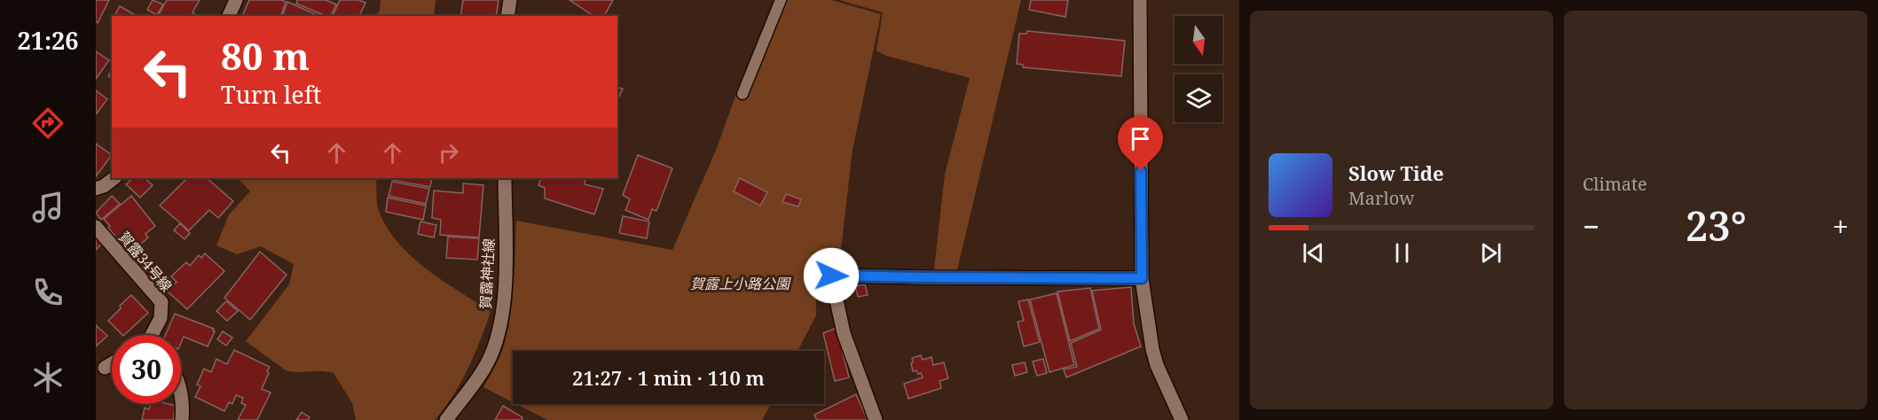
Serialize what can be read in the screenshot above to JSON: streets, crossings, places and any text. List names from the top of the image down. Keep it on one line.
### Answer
{"streets":{"street":["賀露34号線","賀露神社線"]},"parks":["賀露上小路公園"],"north":"bottom","page":{"tabs":"21:26","tile":"Climate","turn":["80 m","Turn left"],"song":["Slow Tide","Marlow"],"heat":["−","23°","+"],"limit":"30","trip":"21:27 · 1 min · 110 m"}}
